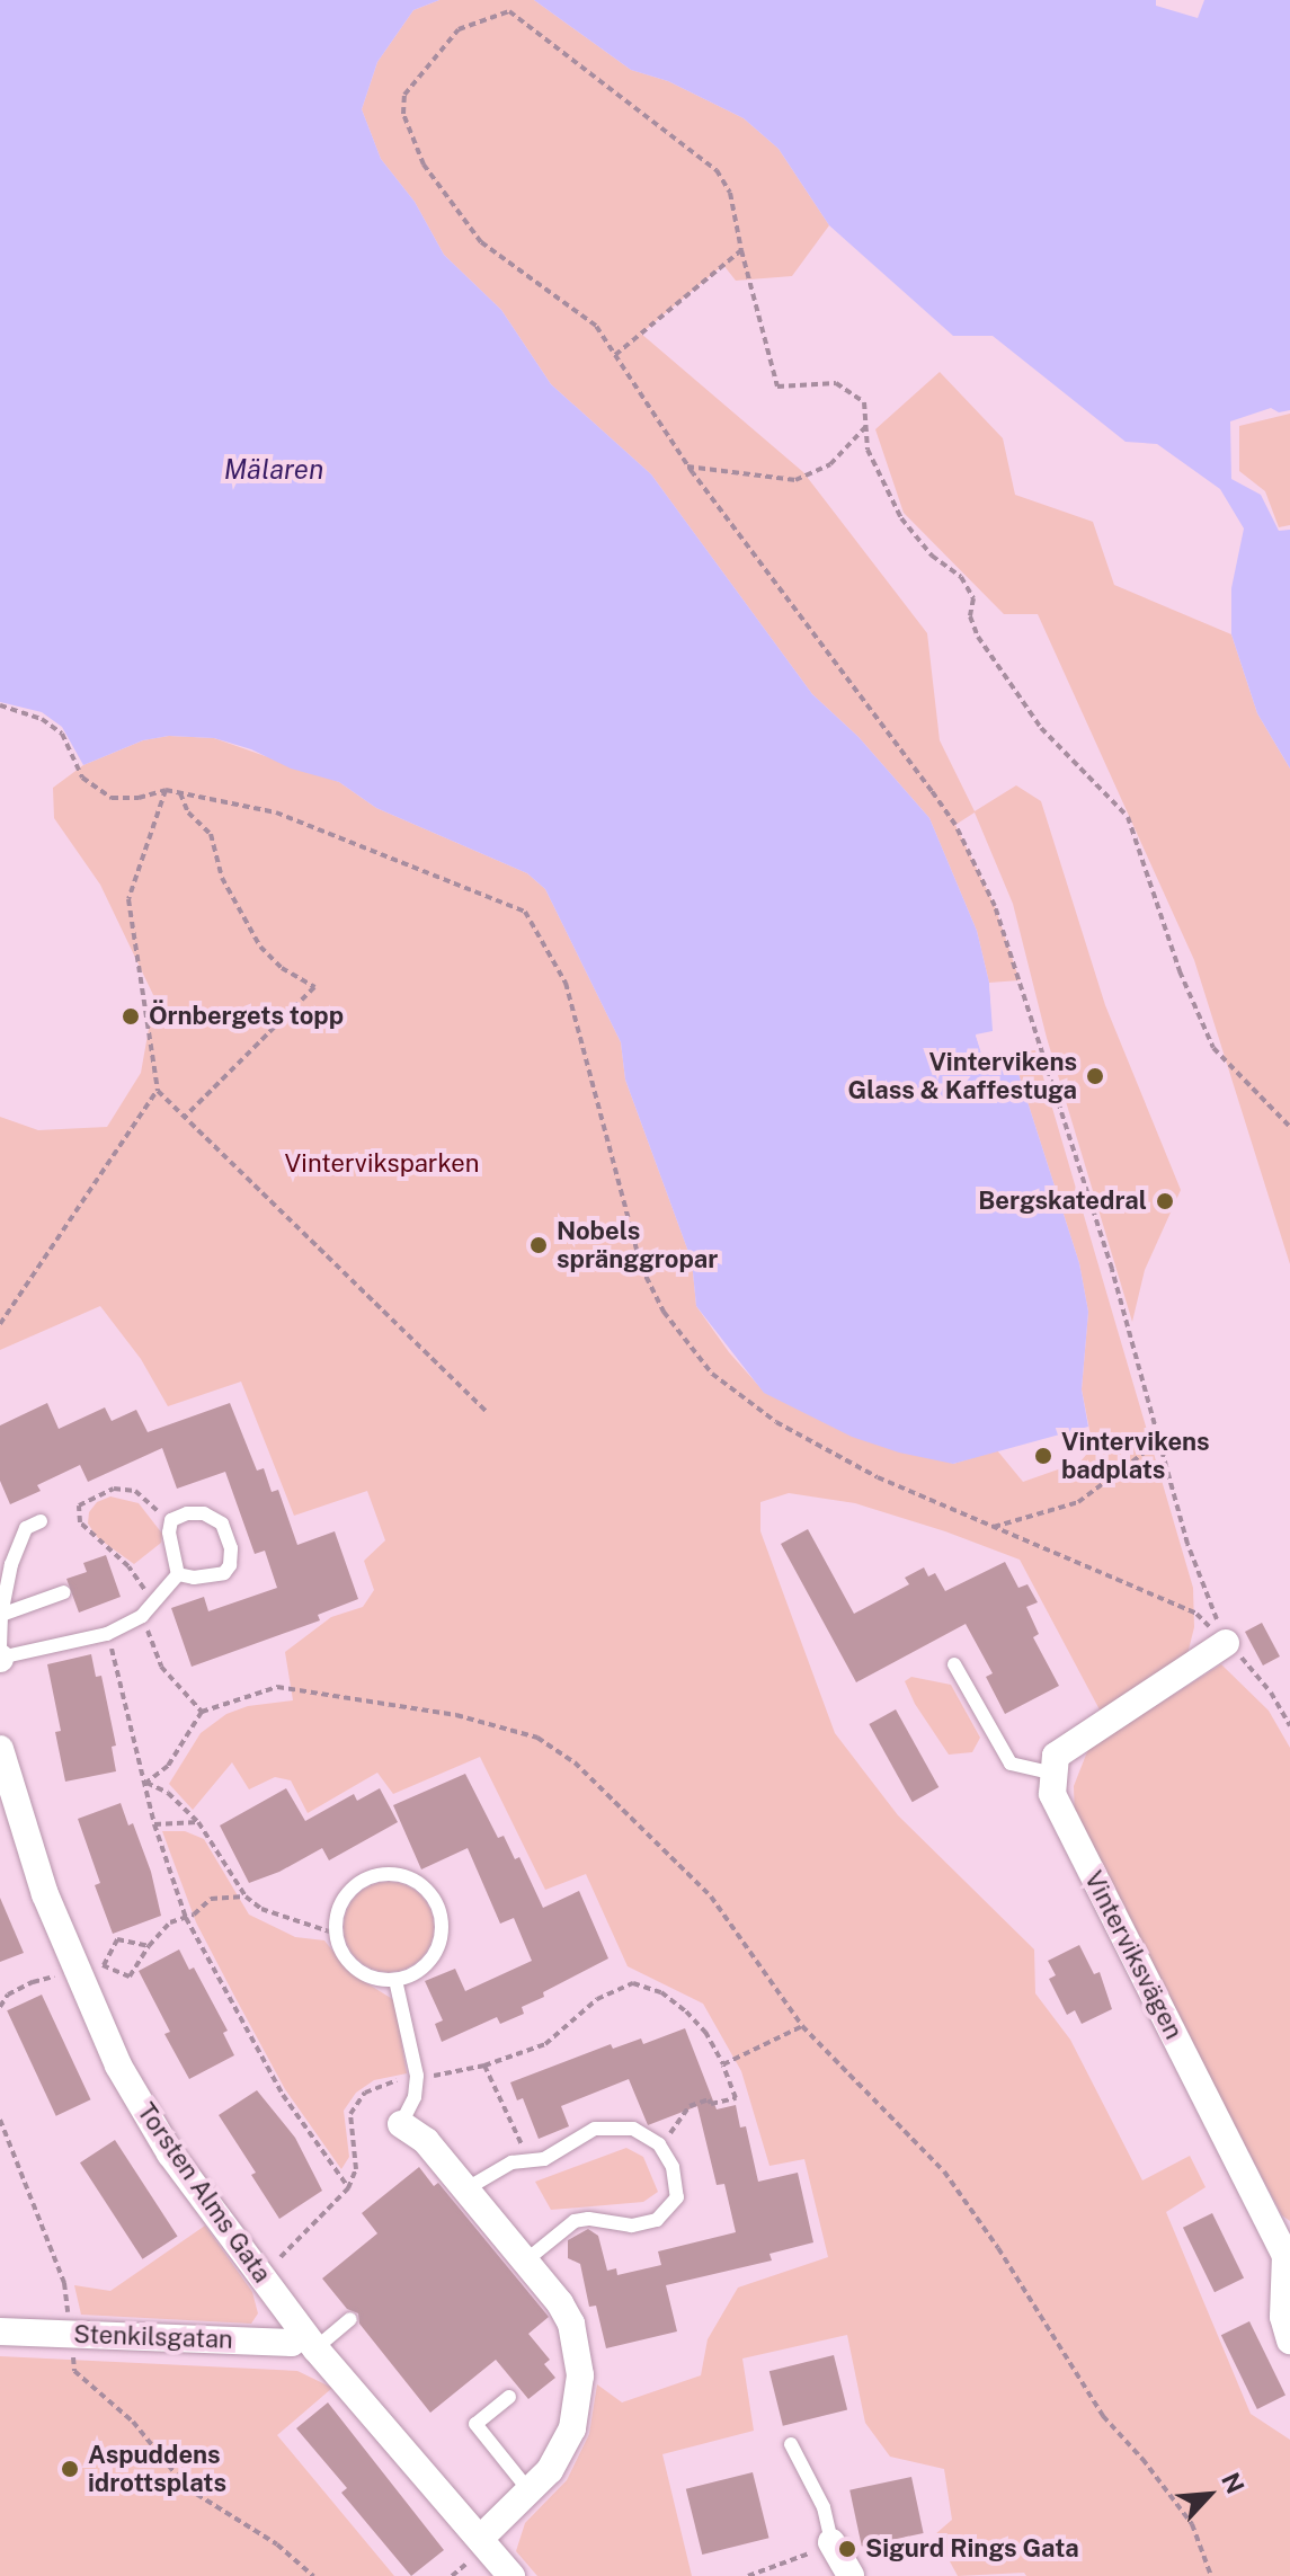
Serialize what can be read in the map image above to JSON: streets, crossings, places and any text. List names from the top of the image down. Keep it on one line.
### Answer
{"streets":{"street":["Vinterviksvägen","Torsten Alms Gata","Stenkilsgatan"]},"crossings":[["Torsten Alms Gata","Stenkilsgatan"]],"water":["Mälaren"],"parks":["Vinterviksparken"],"places":["Örnbergets topp","Vintervikens Glass & Kaffestuga","Bergskatedral","Nobels spränggropar","Vintervikens badplats","Aspuddens idrottsplats","Sigurd Rings Gata"],"north":"top right"}
